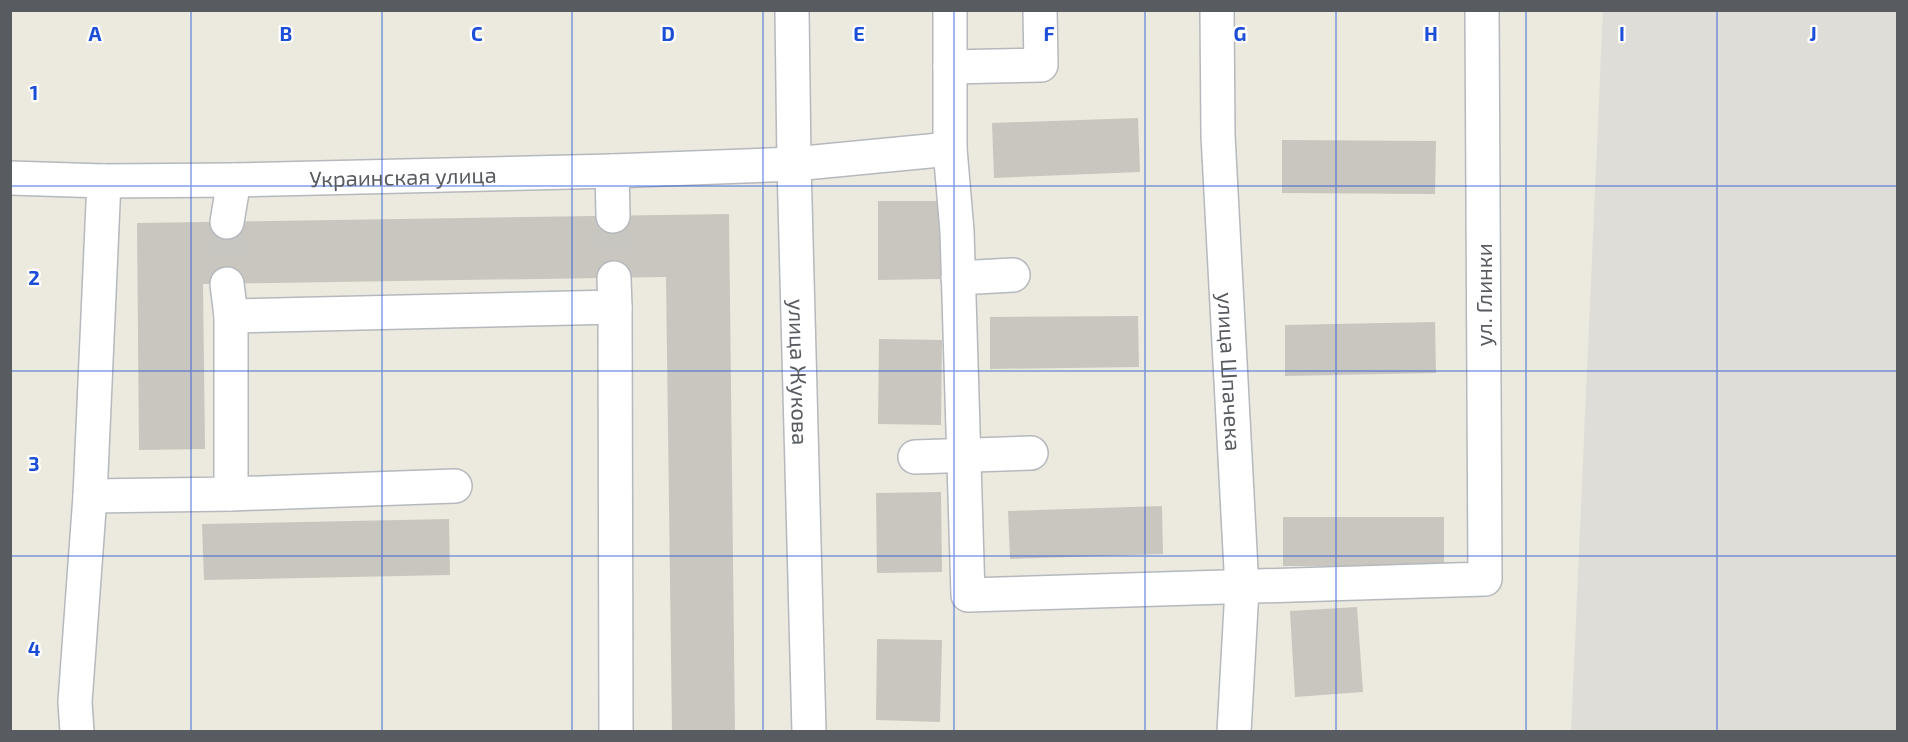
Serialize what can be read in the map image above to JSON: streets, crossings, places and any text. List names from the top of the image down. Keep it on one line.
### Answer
{"streets":{"street":["Украинская улица","ул. Глинки","улица Жукова","улица Шпачека"]},"crossings":[["Украинская улица","улица Жукова"]],"grid":{"columns":["A","B","C","D","E","F","G","H","I","J"],"rows":["1","2","3","4"]}}
